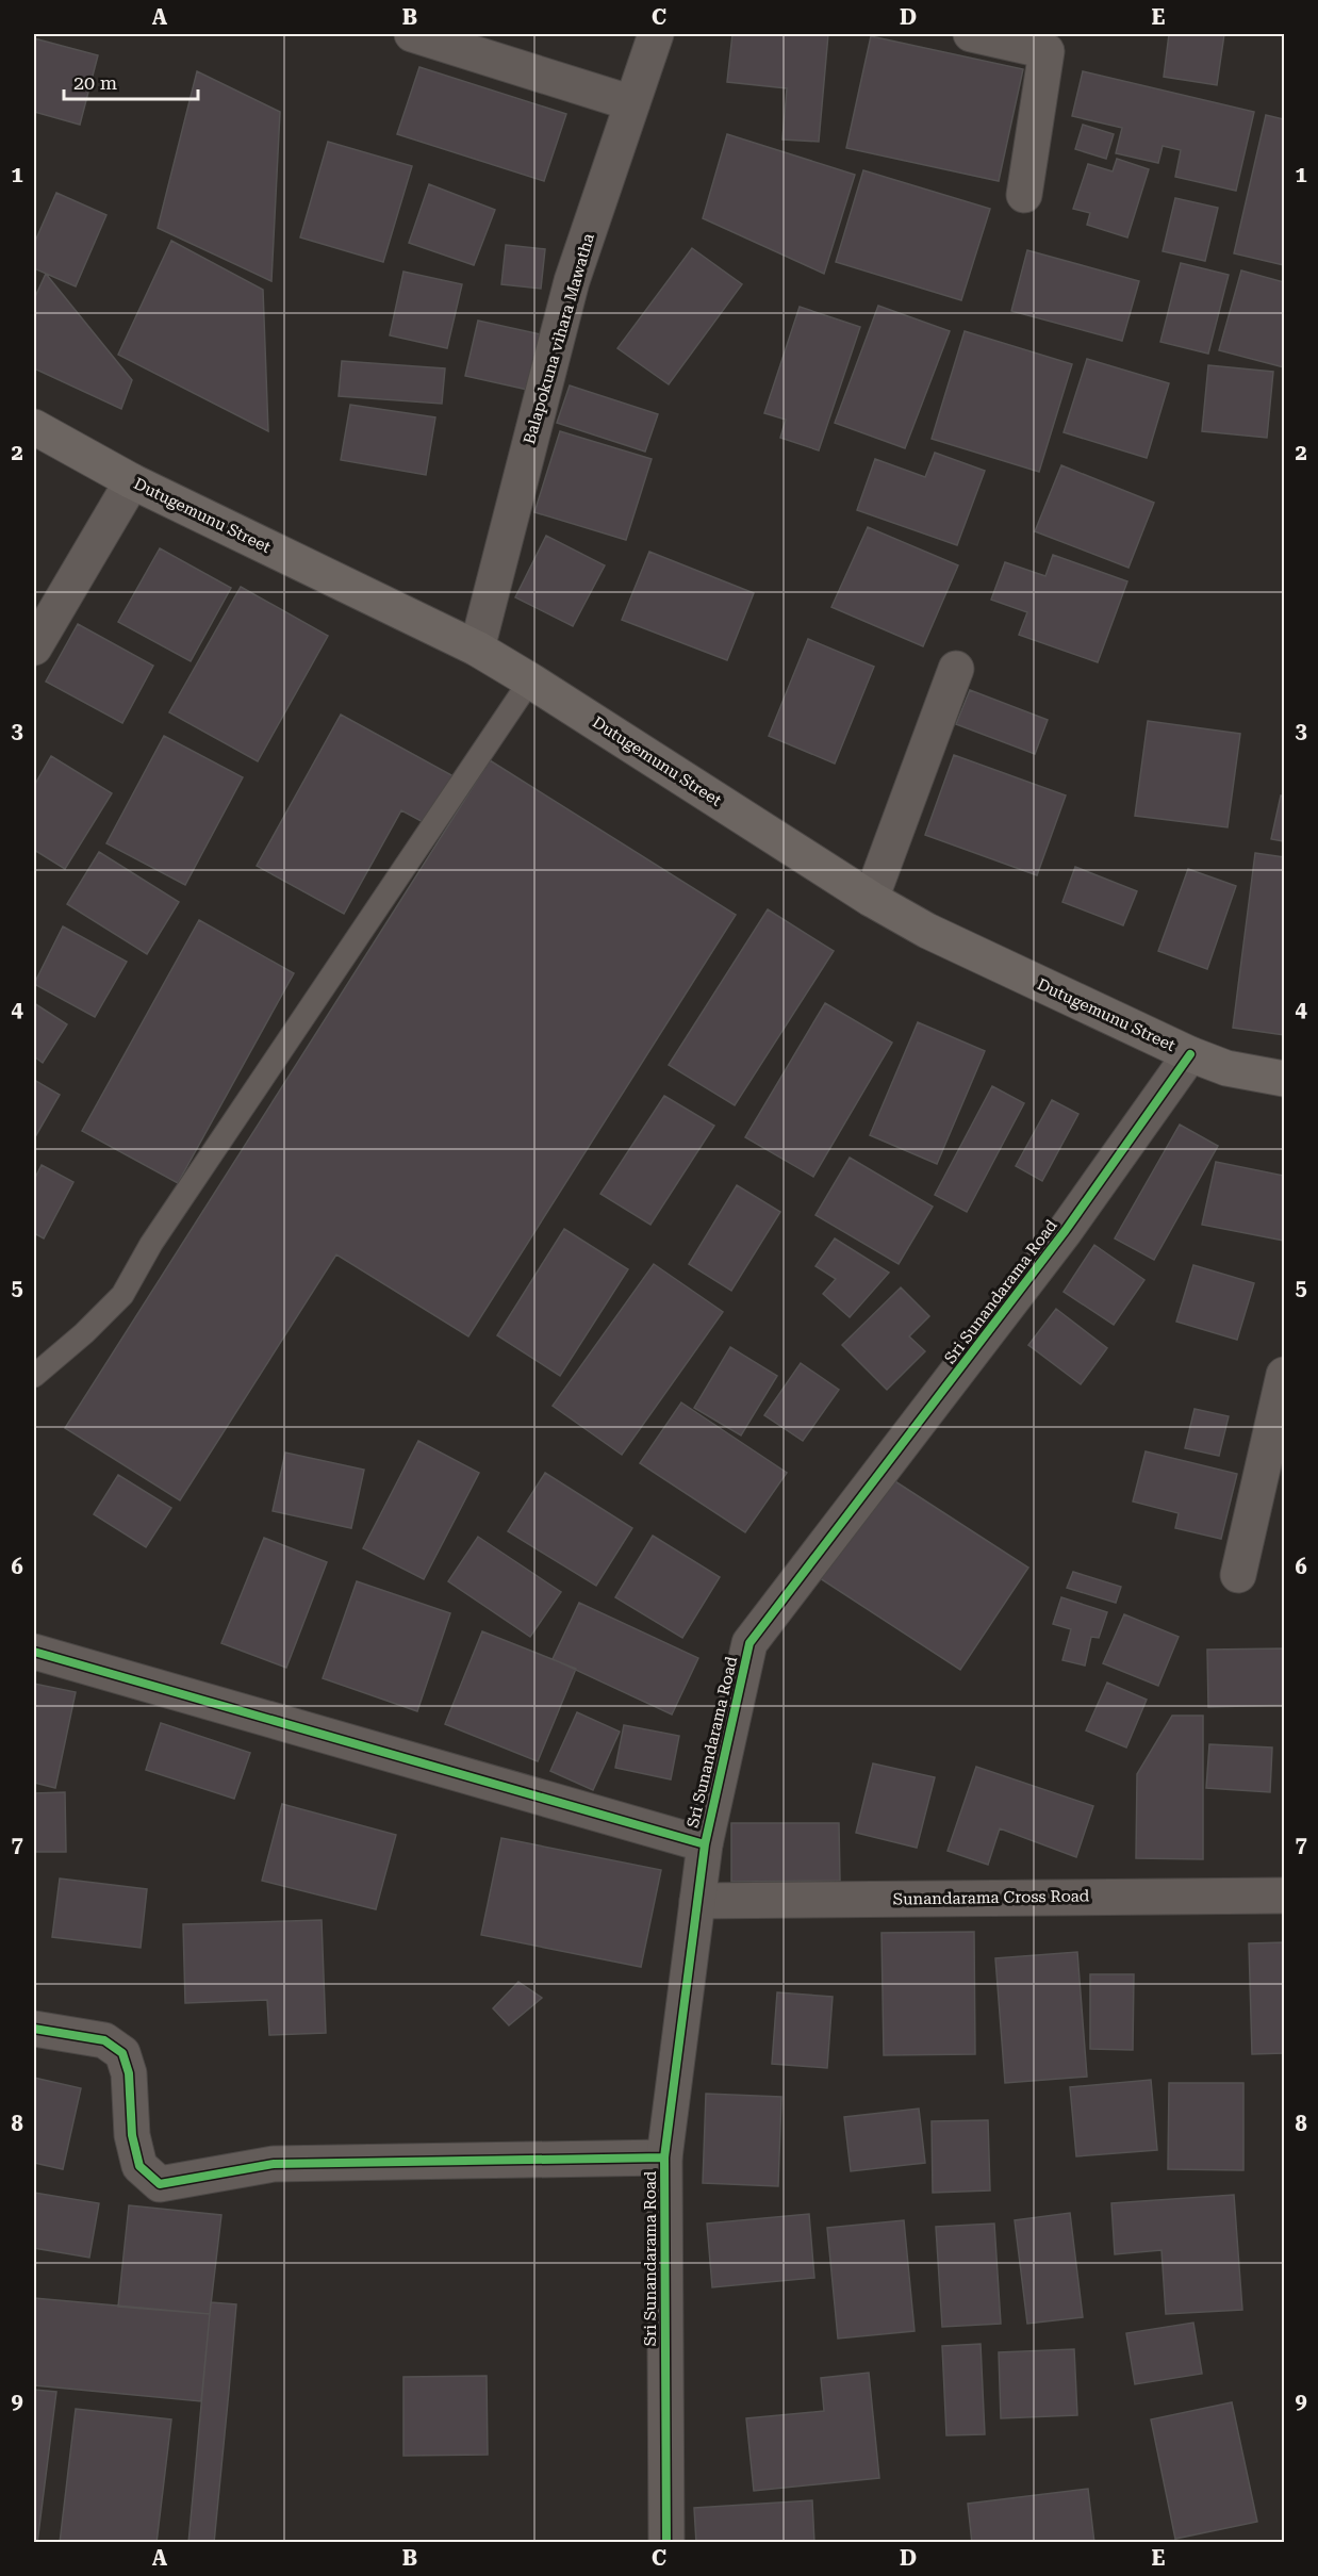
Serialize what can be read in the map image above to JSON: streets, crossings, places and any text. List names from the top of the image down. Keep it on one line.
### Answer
{"streets":{"main road":["Dutugemunu Street"],"street":["Balapokuna vihara Mawatha","Sri Sunandarama Road","Sunandarama Cross Road"]},"crossings":[["Balapokuna vihara Mawatha","Dutugemunu Street"],["Dutugemunu Street","Sri Sunandarama Road"],["Sri Sunandarama Road","Sunandarama Cross Road"]],"scale_bar":"20 m","grid":{"columns":["A","B","C","D","E"],"rows":["1","2","3","4","5","6","7","8","9"]}}
